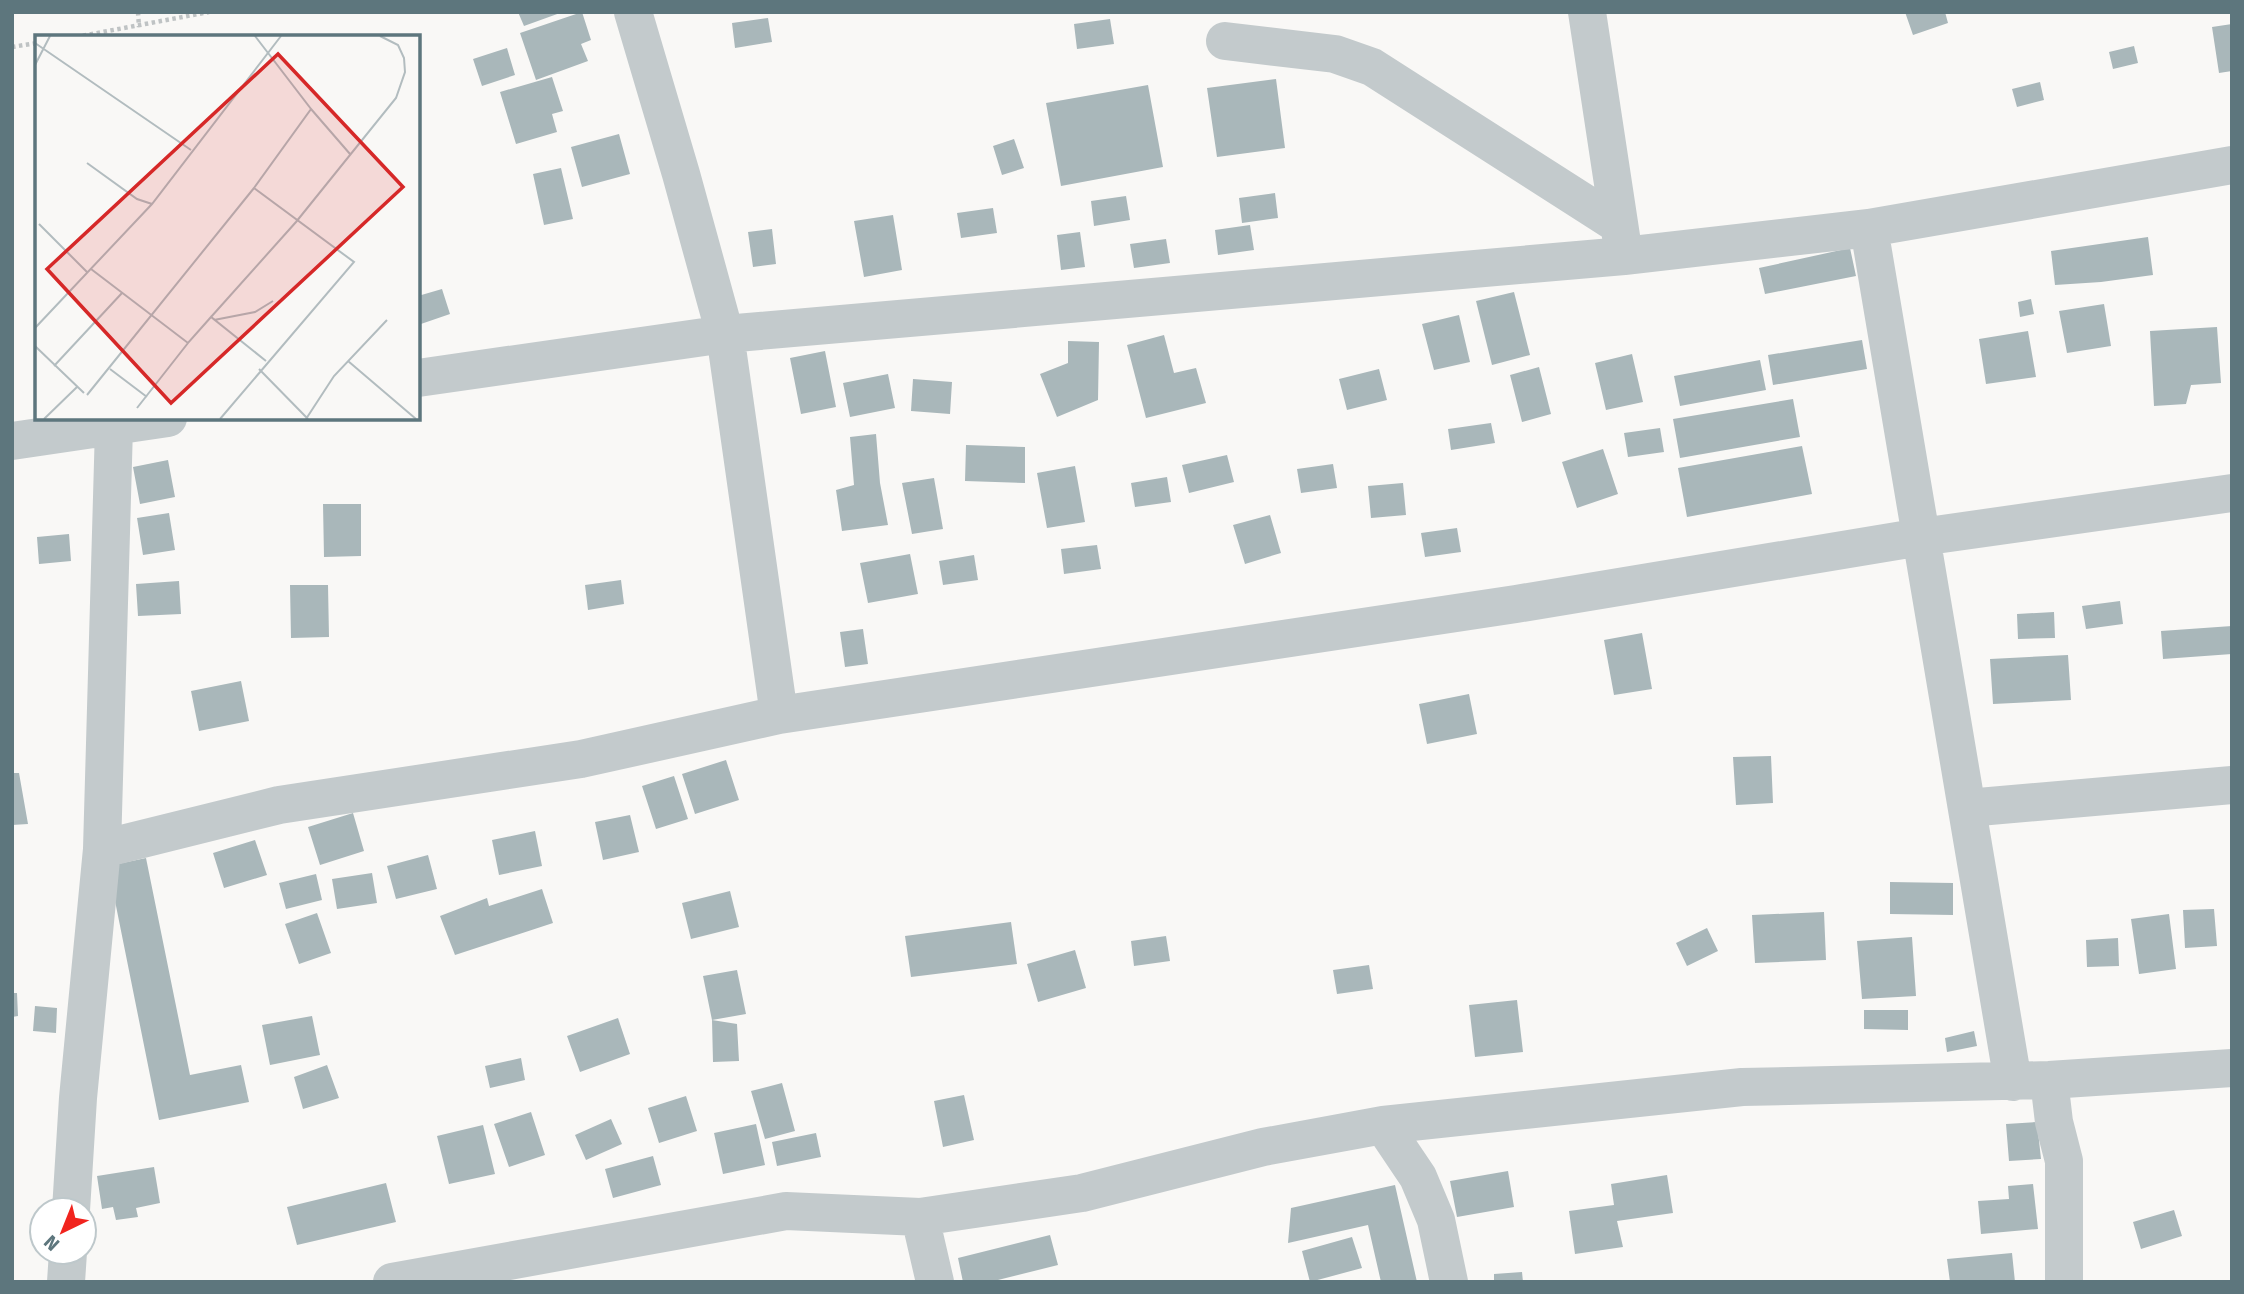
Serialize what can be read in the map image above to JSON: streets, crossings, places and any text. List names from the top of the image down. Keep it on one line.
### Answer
{"north":"bottom left"}
